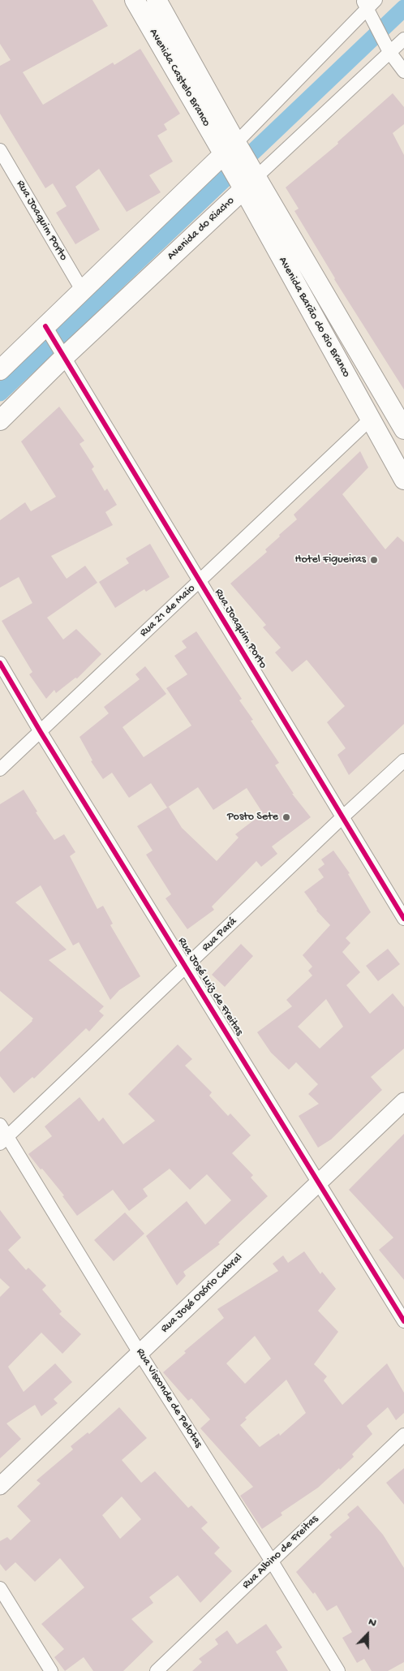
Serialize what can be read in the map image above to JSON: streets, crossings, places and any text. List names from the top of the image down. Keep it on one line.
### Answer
{"streets":{"main road":["Avenida Castelo Branco","Avenida do Riacho","Avenida Barão do Rio Branco"],"street":["Rua Joaquim Porto","Rua 21 de Maio","Rua Pará","Rua José Luiz de Freitas","Rua José Osório Cabral","Rua Visconde de Pelotas","Rua Albino de Freitas"]},"crossings":[["Avenida Castelo Branco","Avenida do Riacho"],["Avenida Castelo Branco","Avenida Barão do Rio Branco"],["Rua Joaquim Porto","Avenida do Riacho"],["Rua Joaquim Porto","Rua 21 de Maio"],["Rua Joaquim Porto","Rua Pará"],["Avenida do Riacho","Avenida Barão do Rio Branco"],["Avenida Barão do Rio Branco","Rua 21 de Maio"],["Rua 21 de Maio","Rua José Luiz de Freitas"],["Rua Pará","Rua José Luiz de Freitas"],["Rua Pará","Rua Visconde de Pelotas"],["Rua José Luiz de Freitas","Rua José Osório Cabral"],["Rua José Osório Cabral","Rua Visconde de Pelotas"],["Rua Visconde de Pelotas","Rua Albino de Freitas"]],"places":["Hotel Figueiras","Posto Sete"],"north":"top"}
